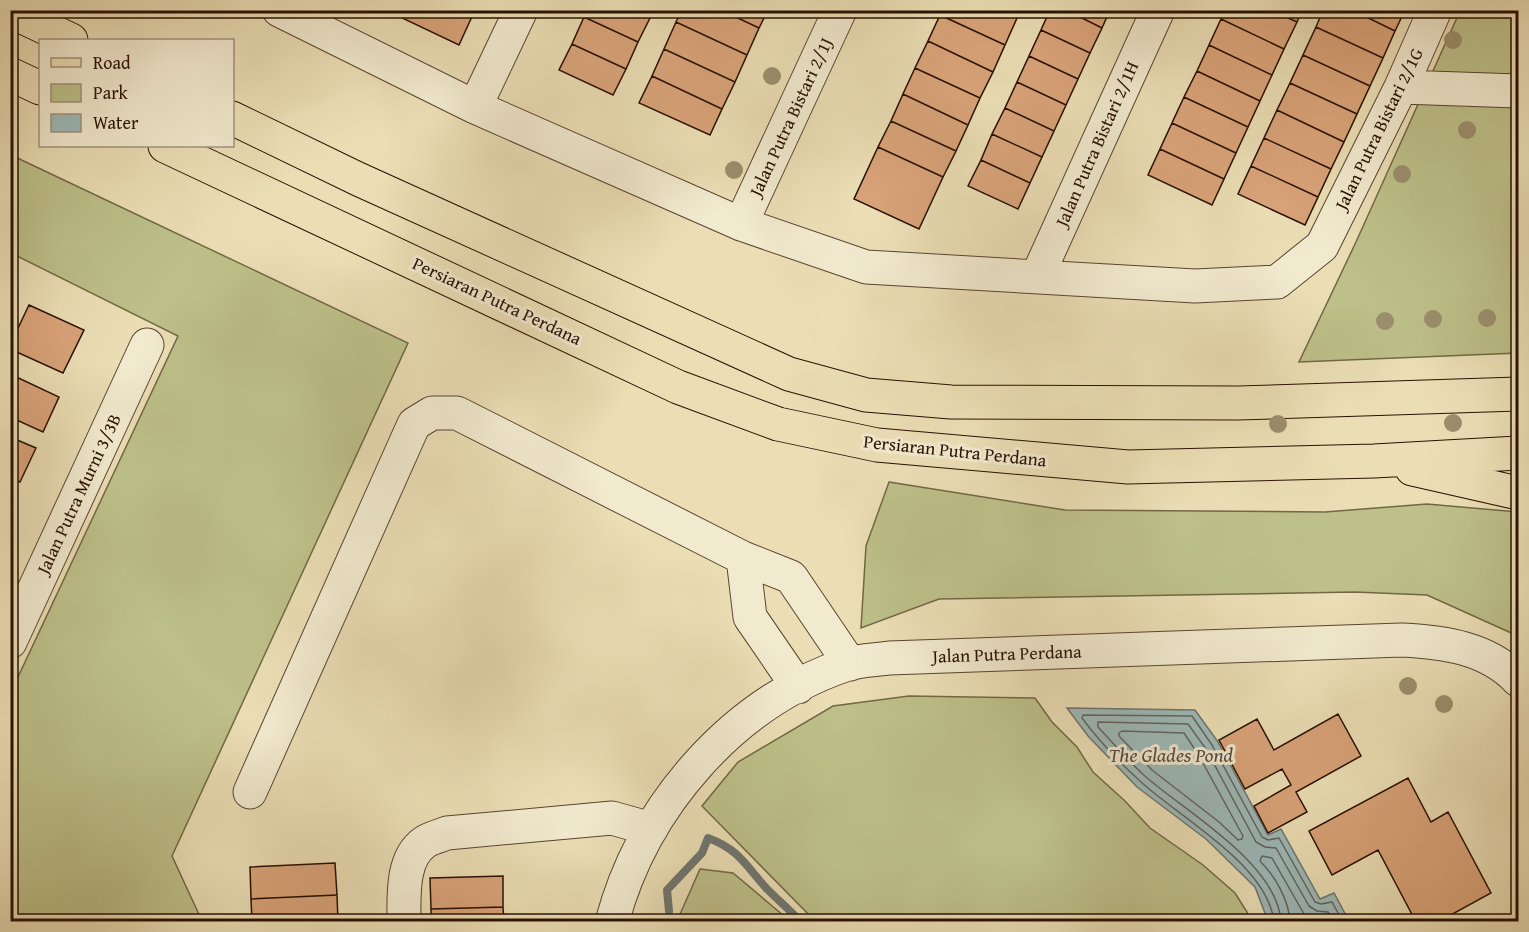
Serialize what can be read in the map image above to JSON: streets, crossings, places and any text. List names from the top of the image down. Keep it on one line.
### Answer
{"streets":{"main road":["Persiaran Putra Perdana"],"street":["Jalan Putra Bistari 2/1J","Jalan Putra Bistari 2/1G","Jalan Putra Bistari 2/1H","Jalan Putra Murni 3/3B","Jalan Putra Perdana"]},"crossings":[["Jalan Putra Bistari 2/1G","Jalan Putra Bistari 2/1H"]],"water":["The Glades Pond"],"legend":["Road","Park","Water"]}
